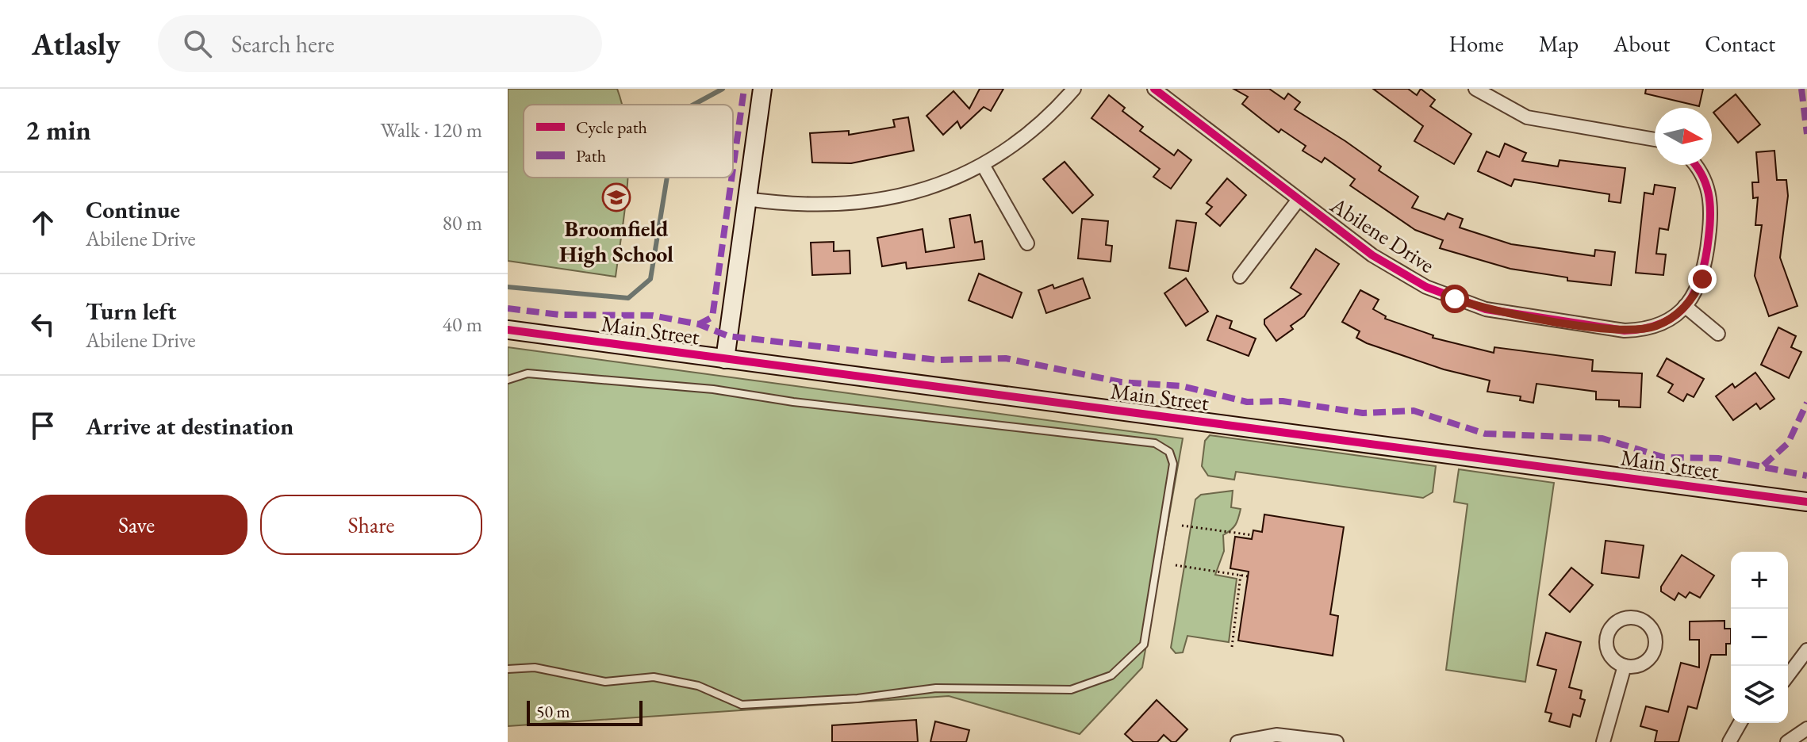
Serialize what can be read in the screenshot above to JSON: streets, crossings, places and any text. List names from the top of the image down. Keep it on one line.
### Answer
{"streets":{"main road":["Main Street"],"street":["Abilene Drive"]},"places":{"school or university":["Broomfield High School"]},"legend":["Cycle path","Path"],"scale_bar":"50 m","north":"right","page":{"header":"Atlasly","search":"Search here","nav":["Home","Map","About","Contact"],"heading":["2 min","Walk · 120 m"],"list":[["Continue","Abilene Drive","80 m"],["Turn left","Abilene Drive","40 m"],"Arrive at destination"],"buttons":["Save","Share"],"map_buttons":["+","−"],"scale":"50 m"}}
